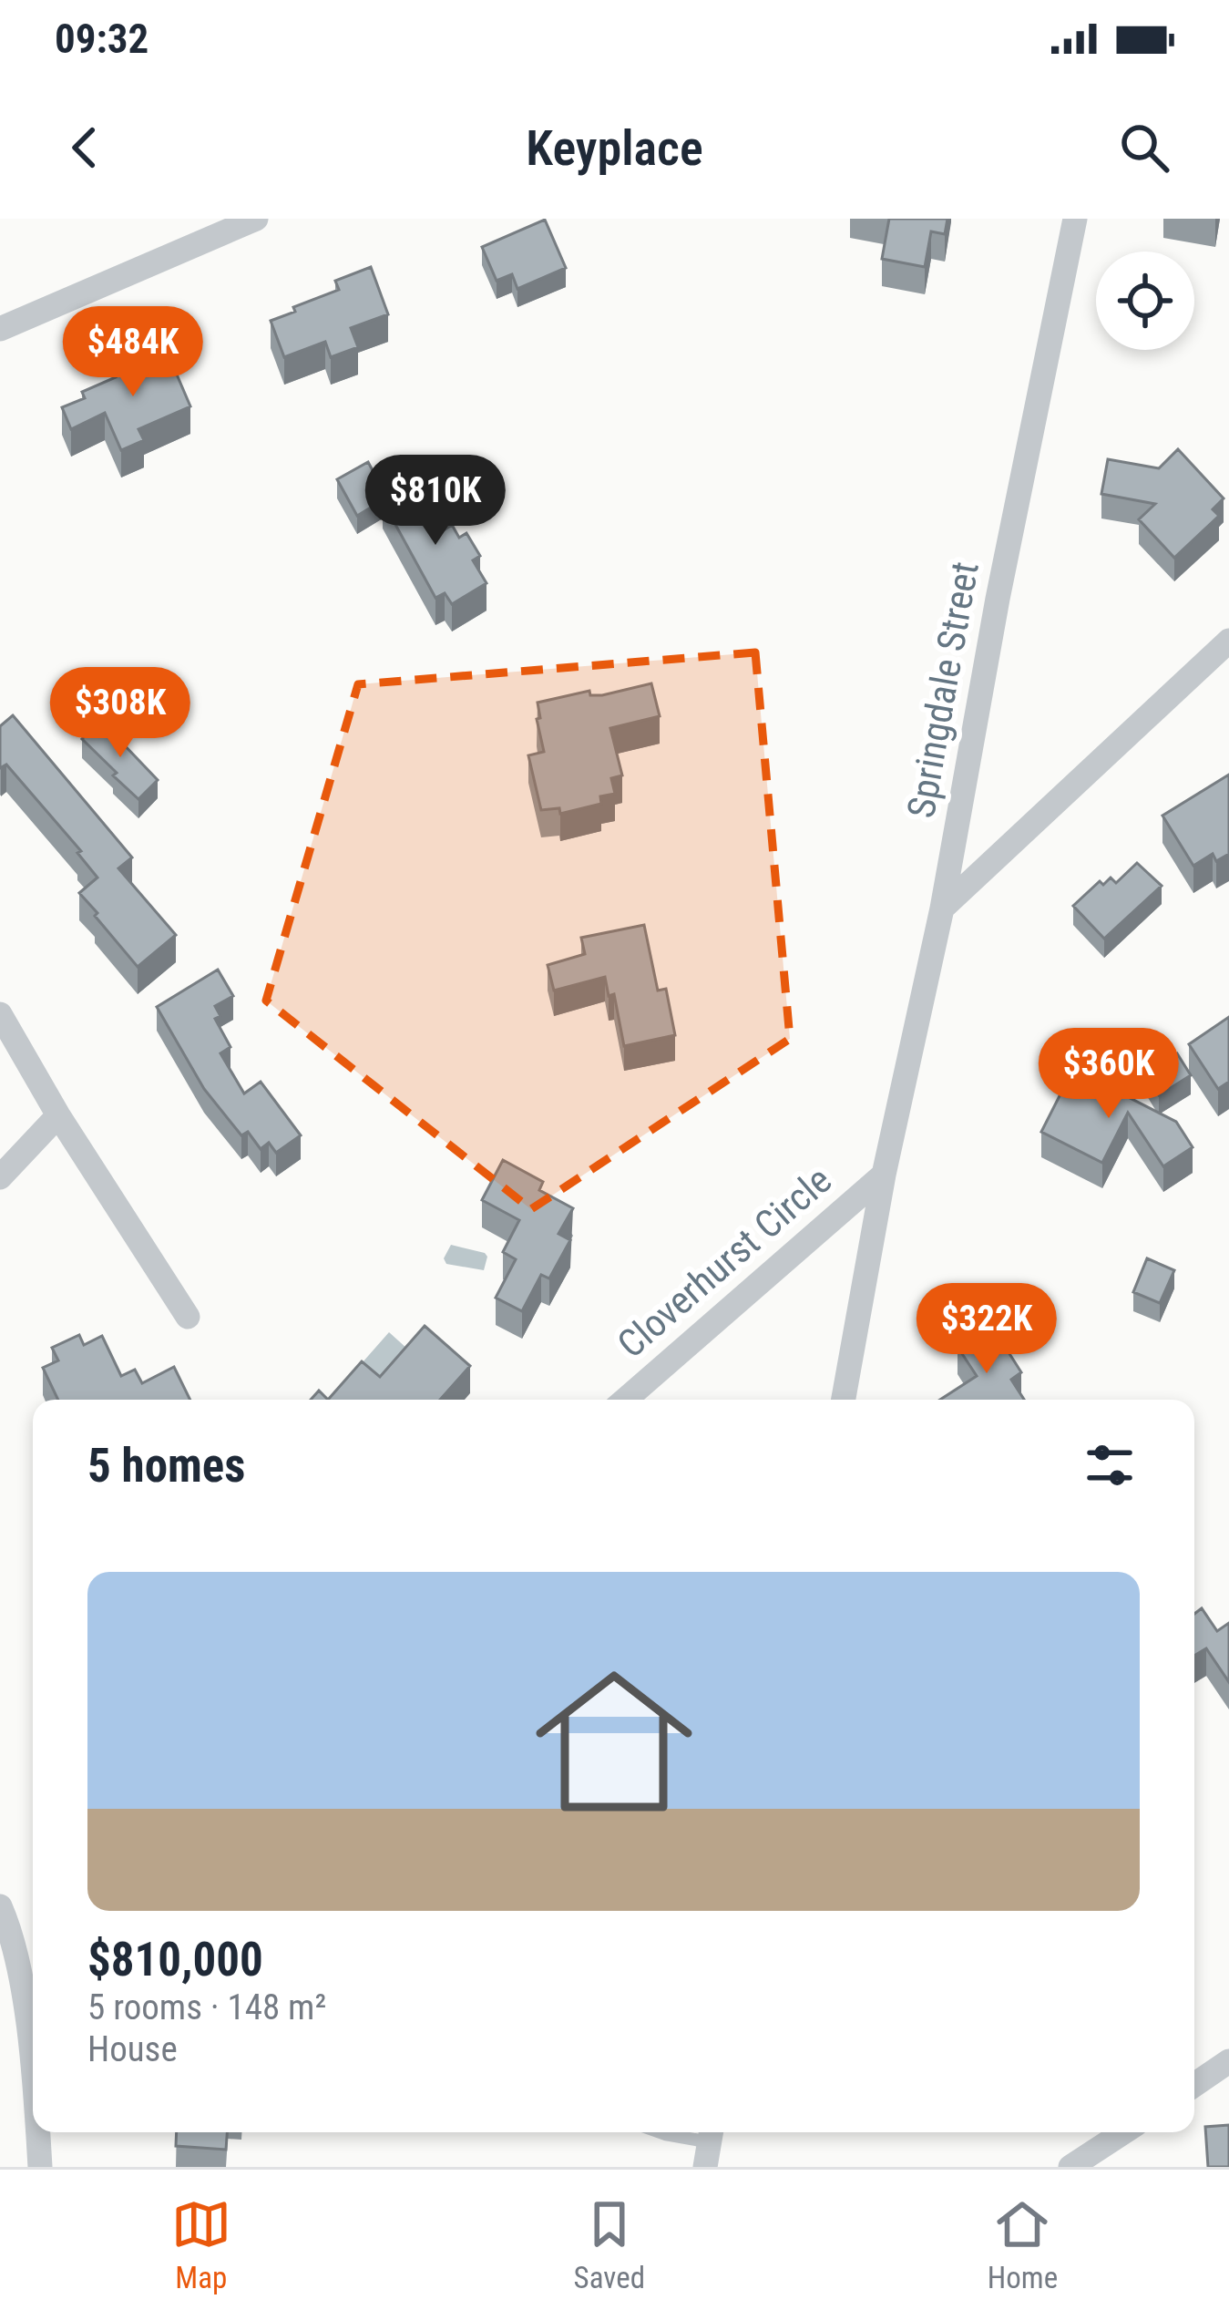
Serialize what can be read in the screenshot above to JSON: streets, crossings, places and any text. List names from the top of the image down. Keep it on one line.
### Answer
{"streets":{"street":["Springdale Street","Cloverhurst Circle"]},"crossings":[["Springdale Street","Cloverhurst Circle"]],"page":{"status":"09:32","header":"Keyplace","price":["$484K","$810K","$308K","$360K","$322K"],"heading":"5 homes","list":[{"name":"$810,000","note":"5 rooms · 148 m² · House"}],"tabs":["Map","Saved","Home"]}}
